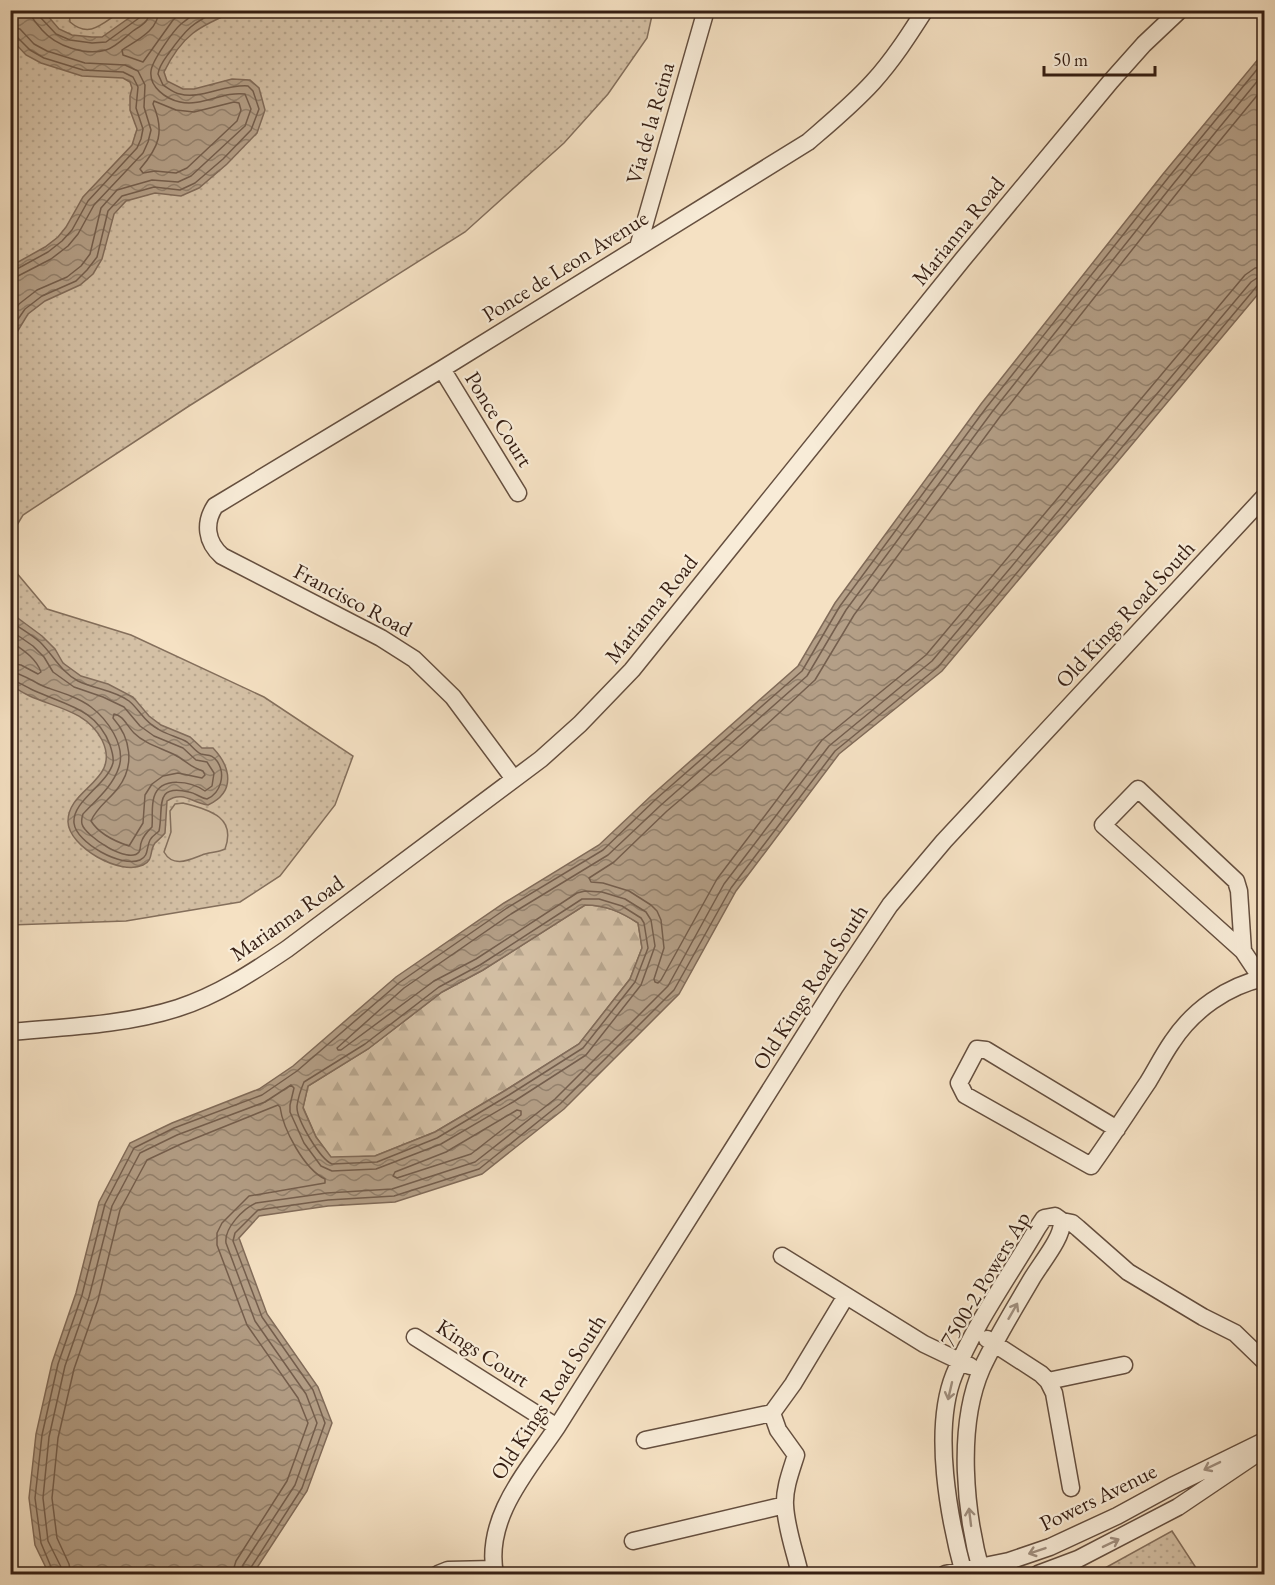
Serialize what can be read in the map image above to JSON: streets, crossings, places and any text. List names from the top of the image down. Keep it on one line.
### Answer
{"streets":{"street":["Via de la Reina","Marianna Road","Ponce de Leon Avenue","Ponce Court","Francisco Road","Old Kings Road South","7500-2 Powers Ap","Kings Court","Powers Avenue"]},"crossings":[["Via de la Reina","Ponce de Leon Avenue"],["Marianna Road","Francisco Road"],["Ponce de Leon Avenue","Ponce Court"],["Ponce de Leon Avenue","Francisco Road"],["Old Kings Road South","Kings Court"],["7500-2 Powers Ap","Powers Avenue"]],"scale_bar":"50 m"}
